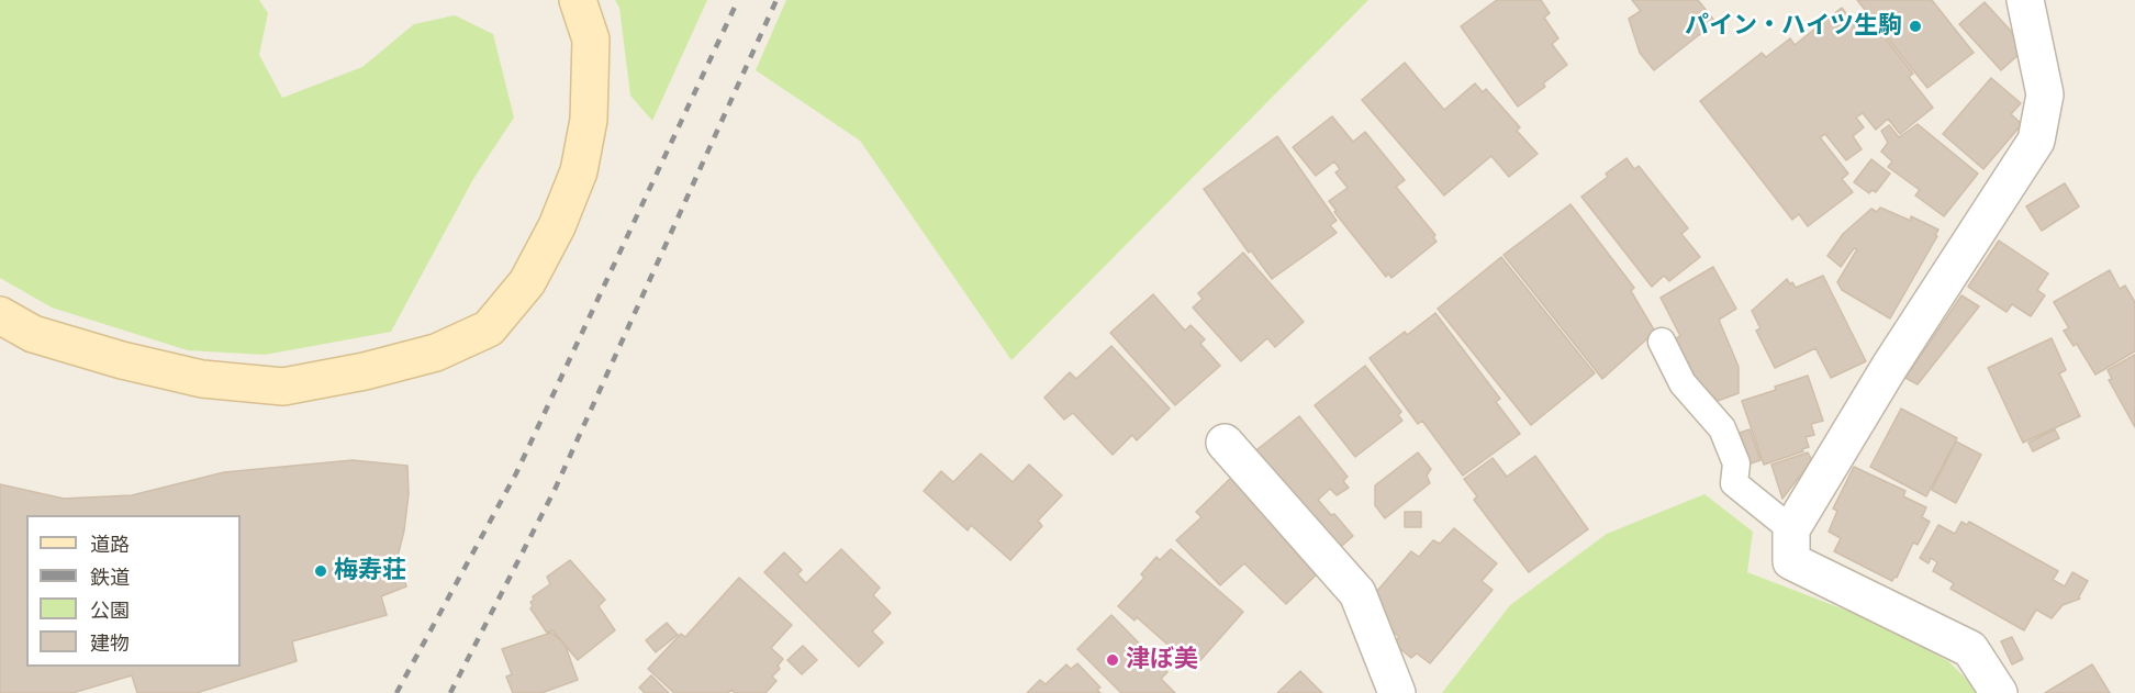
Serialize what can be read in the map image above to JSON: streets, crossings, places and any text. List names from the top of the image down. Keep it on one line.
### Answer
{"places":["パイン・ハイツ生駒","梅寿荘","津ぼ美"],"legend":["道路","鉄道","公園","建物"]}
